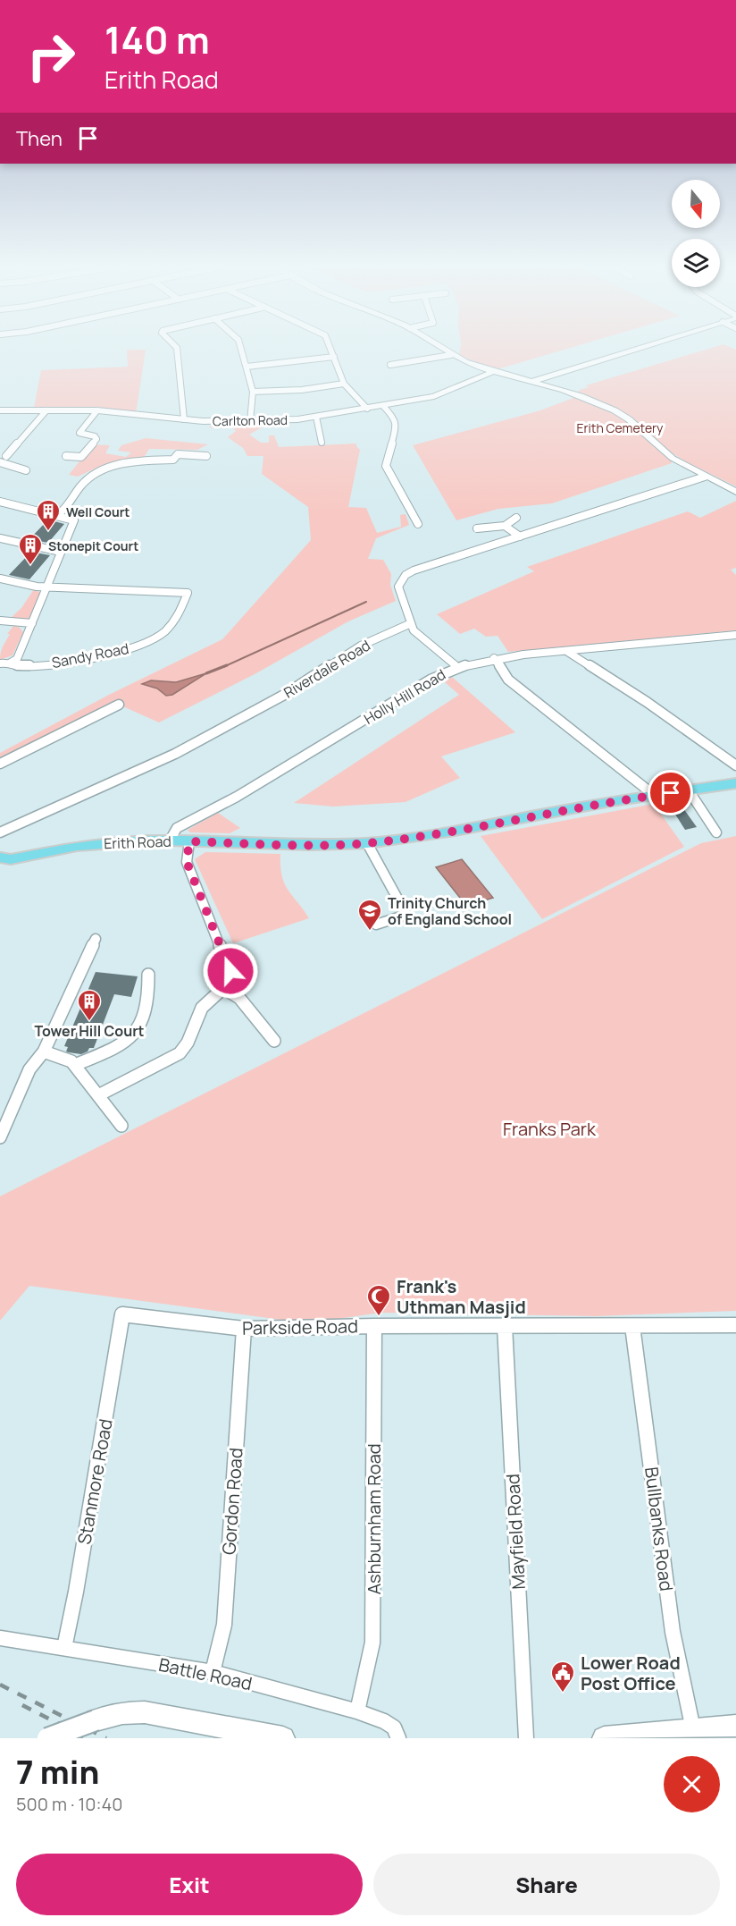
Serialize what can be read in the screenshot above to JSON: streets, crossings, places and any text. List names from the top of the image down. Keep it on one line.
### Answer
{"streets":{"main road":["Erith Road"],"street":["Carlton Road","Sandy Road","Riverdale Road","Holly Hill Road","Parkside Road","Stanmore Road","Gordon Road","Ashburnham Road","Bullbanks Road","Mayfield Road","Battle Road"]},"crossings":[["Holly Hill Road","Erith Road"],["Parkside Road","Stanmore Road"],["Parkside Road","Gordon Road"],["Parkside Road","Ashburnham Road"],["Parkside Road","Bullbanks Road"],["Parkside Road","Mayfield Road"],["Stanmore Road","Battle Road"],["Gordon Road","Battle Road"],["Ashburnham Road","Battle Road"]],"parks":["Erith Cemetery","Franks Park"],"places":{"building":["Well Court","Stonepit Court","Tower Hill Court"],"school or university":["Trinity Church of England School"],"mosque":["Frank's Uthman Masjid"],"public building":["Lower Road Post Office"]},"north":"bottom","page":{"turn":["140 m","Erith Road"],"then":"Then","heading":["7 min","500 m · 10:40"],"buttons":["Exit","Share"]}}
